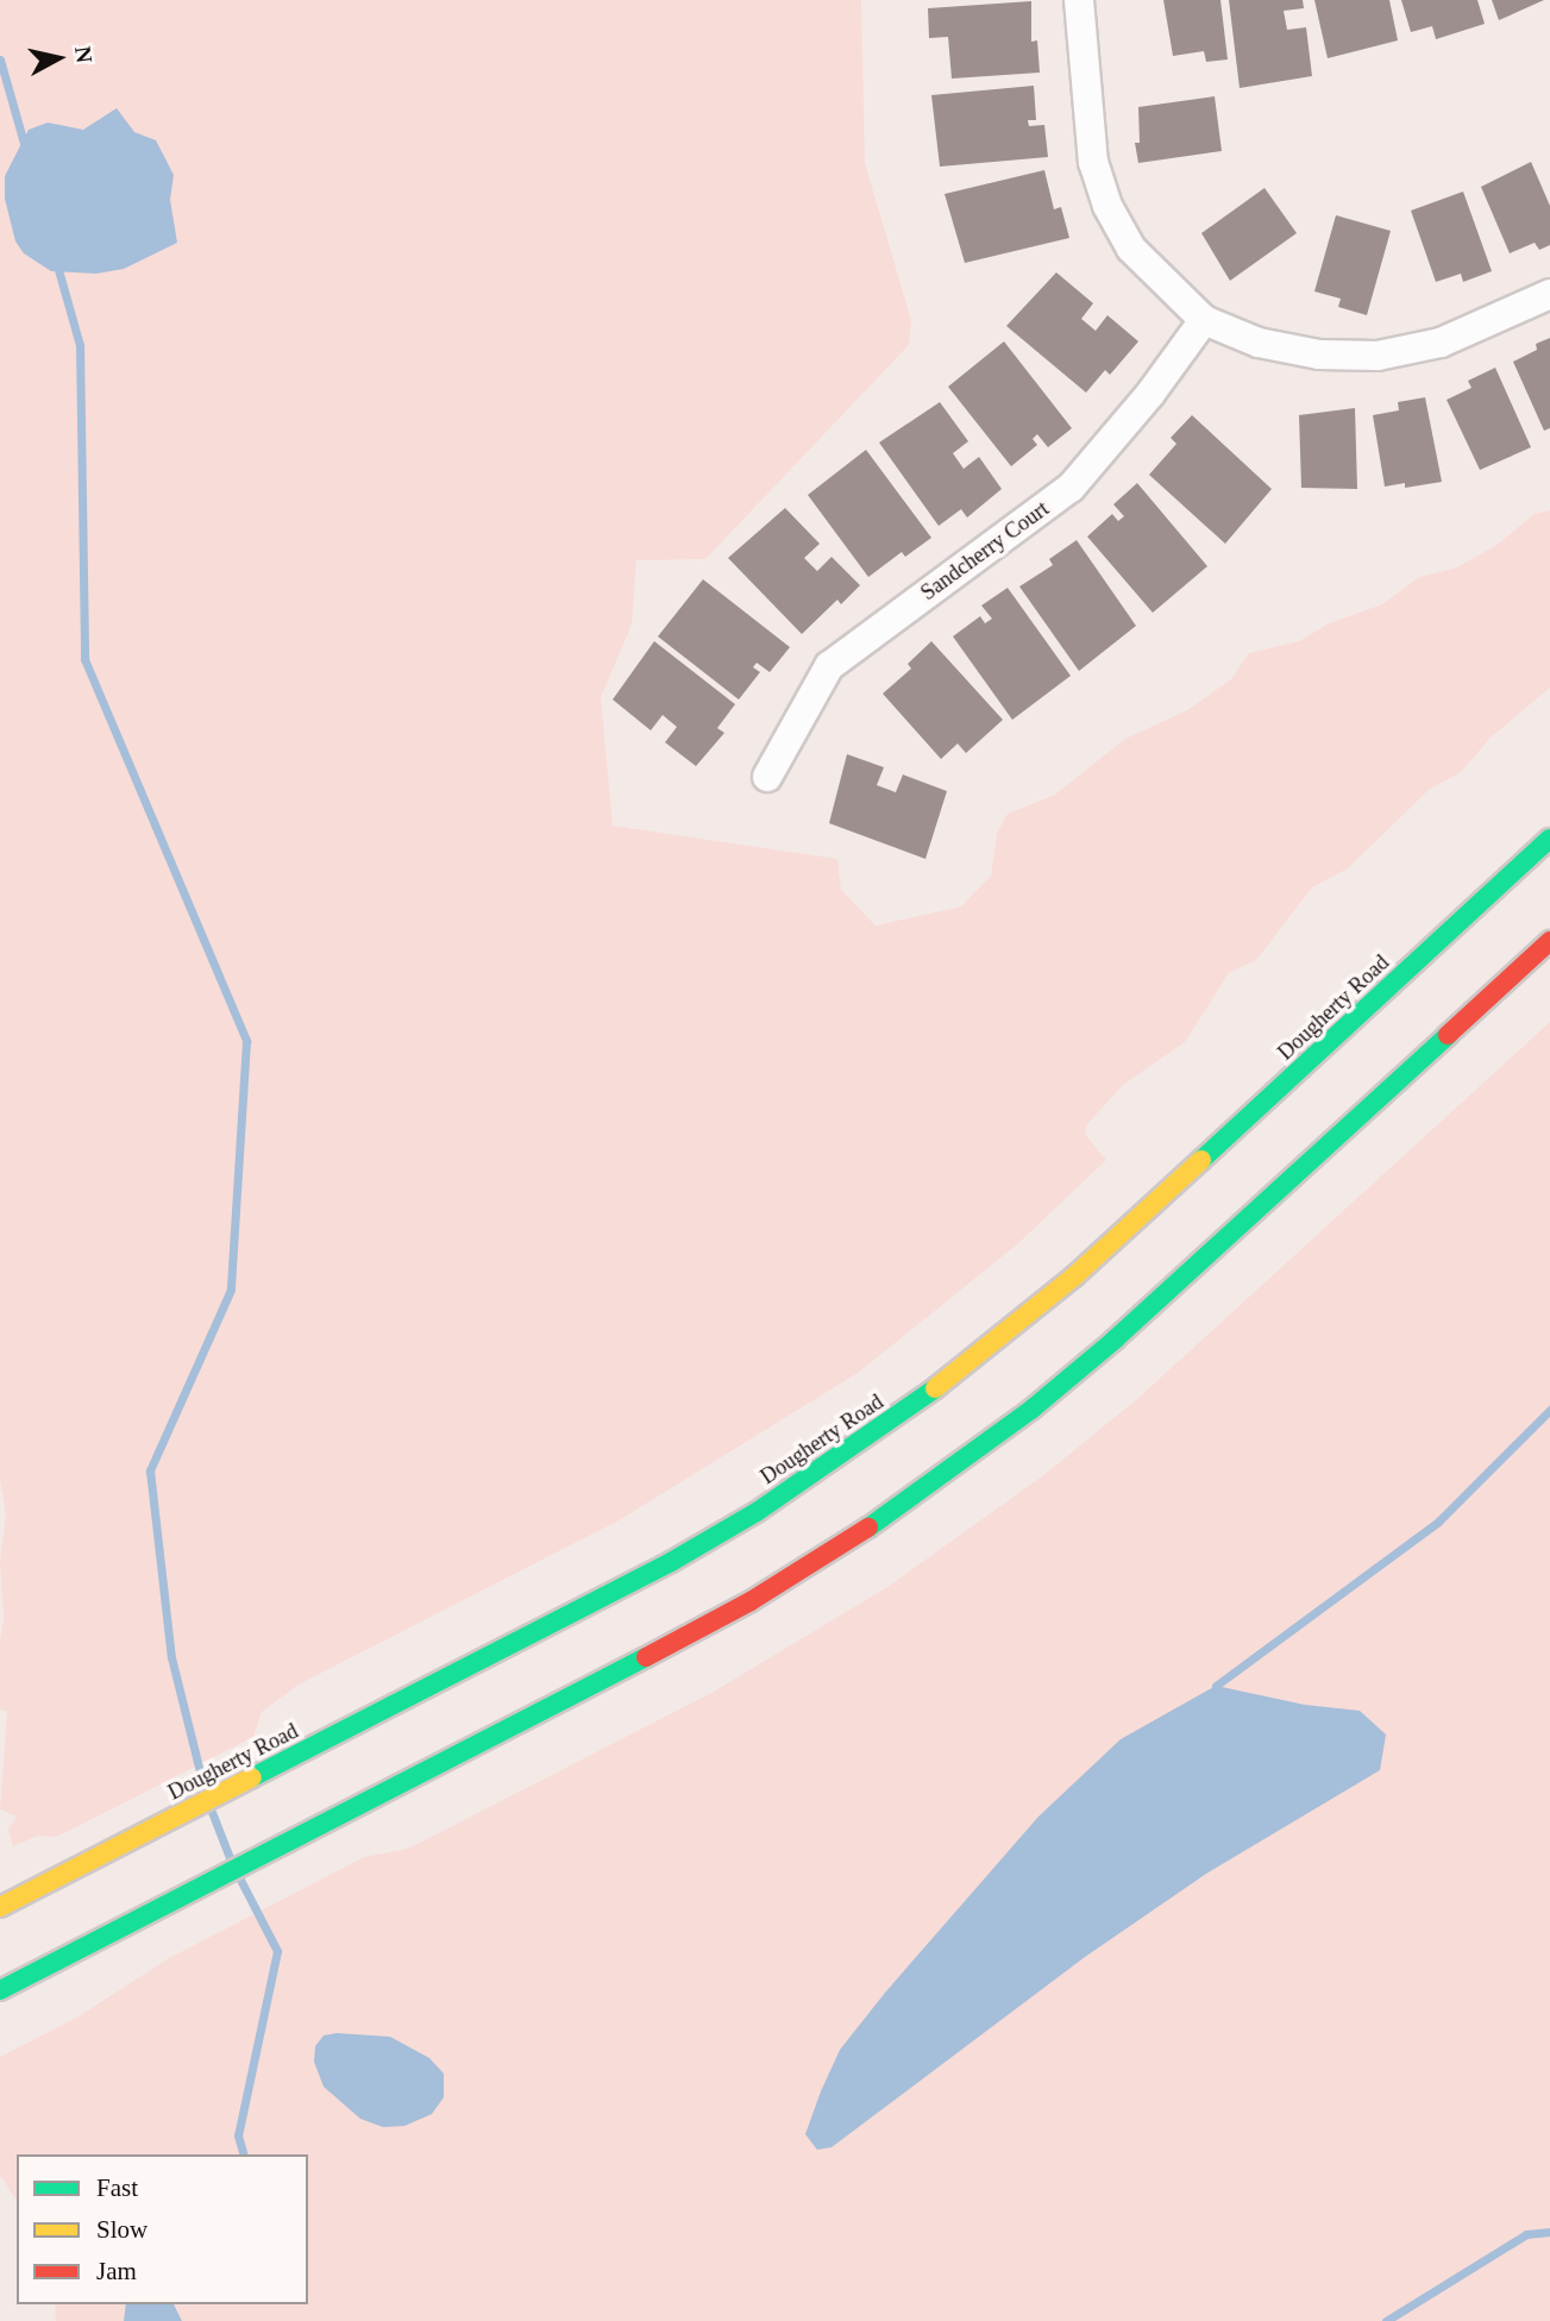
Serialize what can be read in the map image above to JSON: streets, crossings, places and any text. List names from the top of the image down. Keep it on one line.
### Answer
{"streets":{"main road":["Dougherty Road"],"street":["Sandcherry Court"]},"legend":["Fast","Slow","Jam"],"north":"right"}
